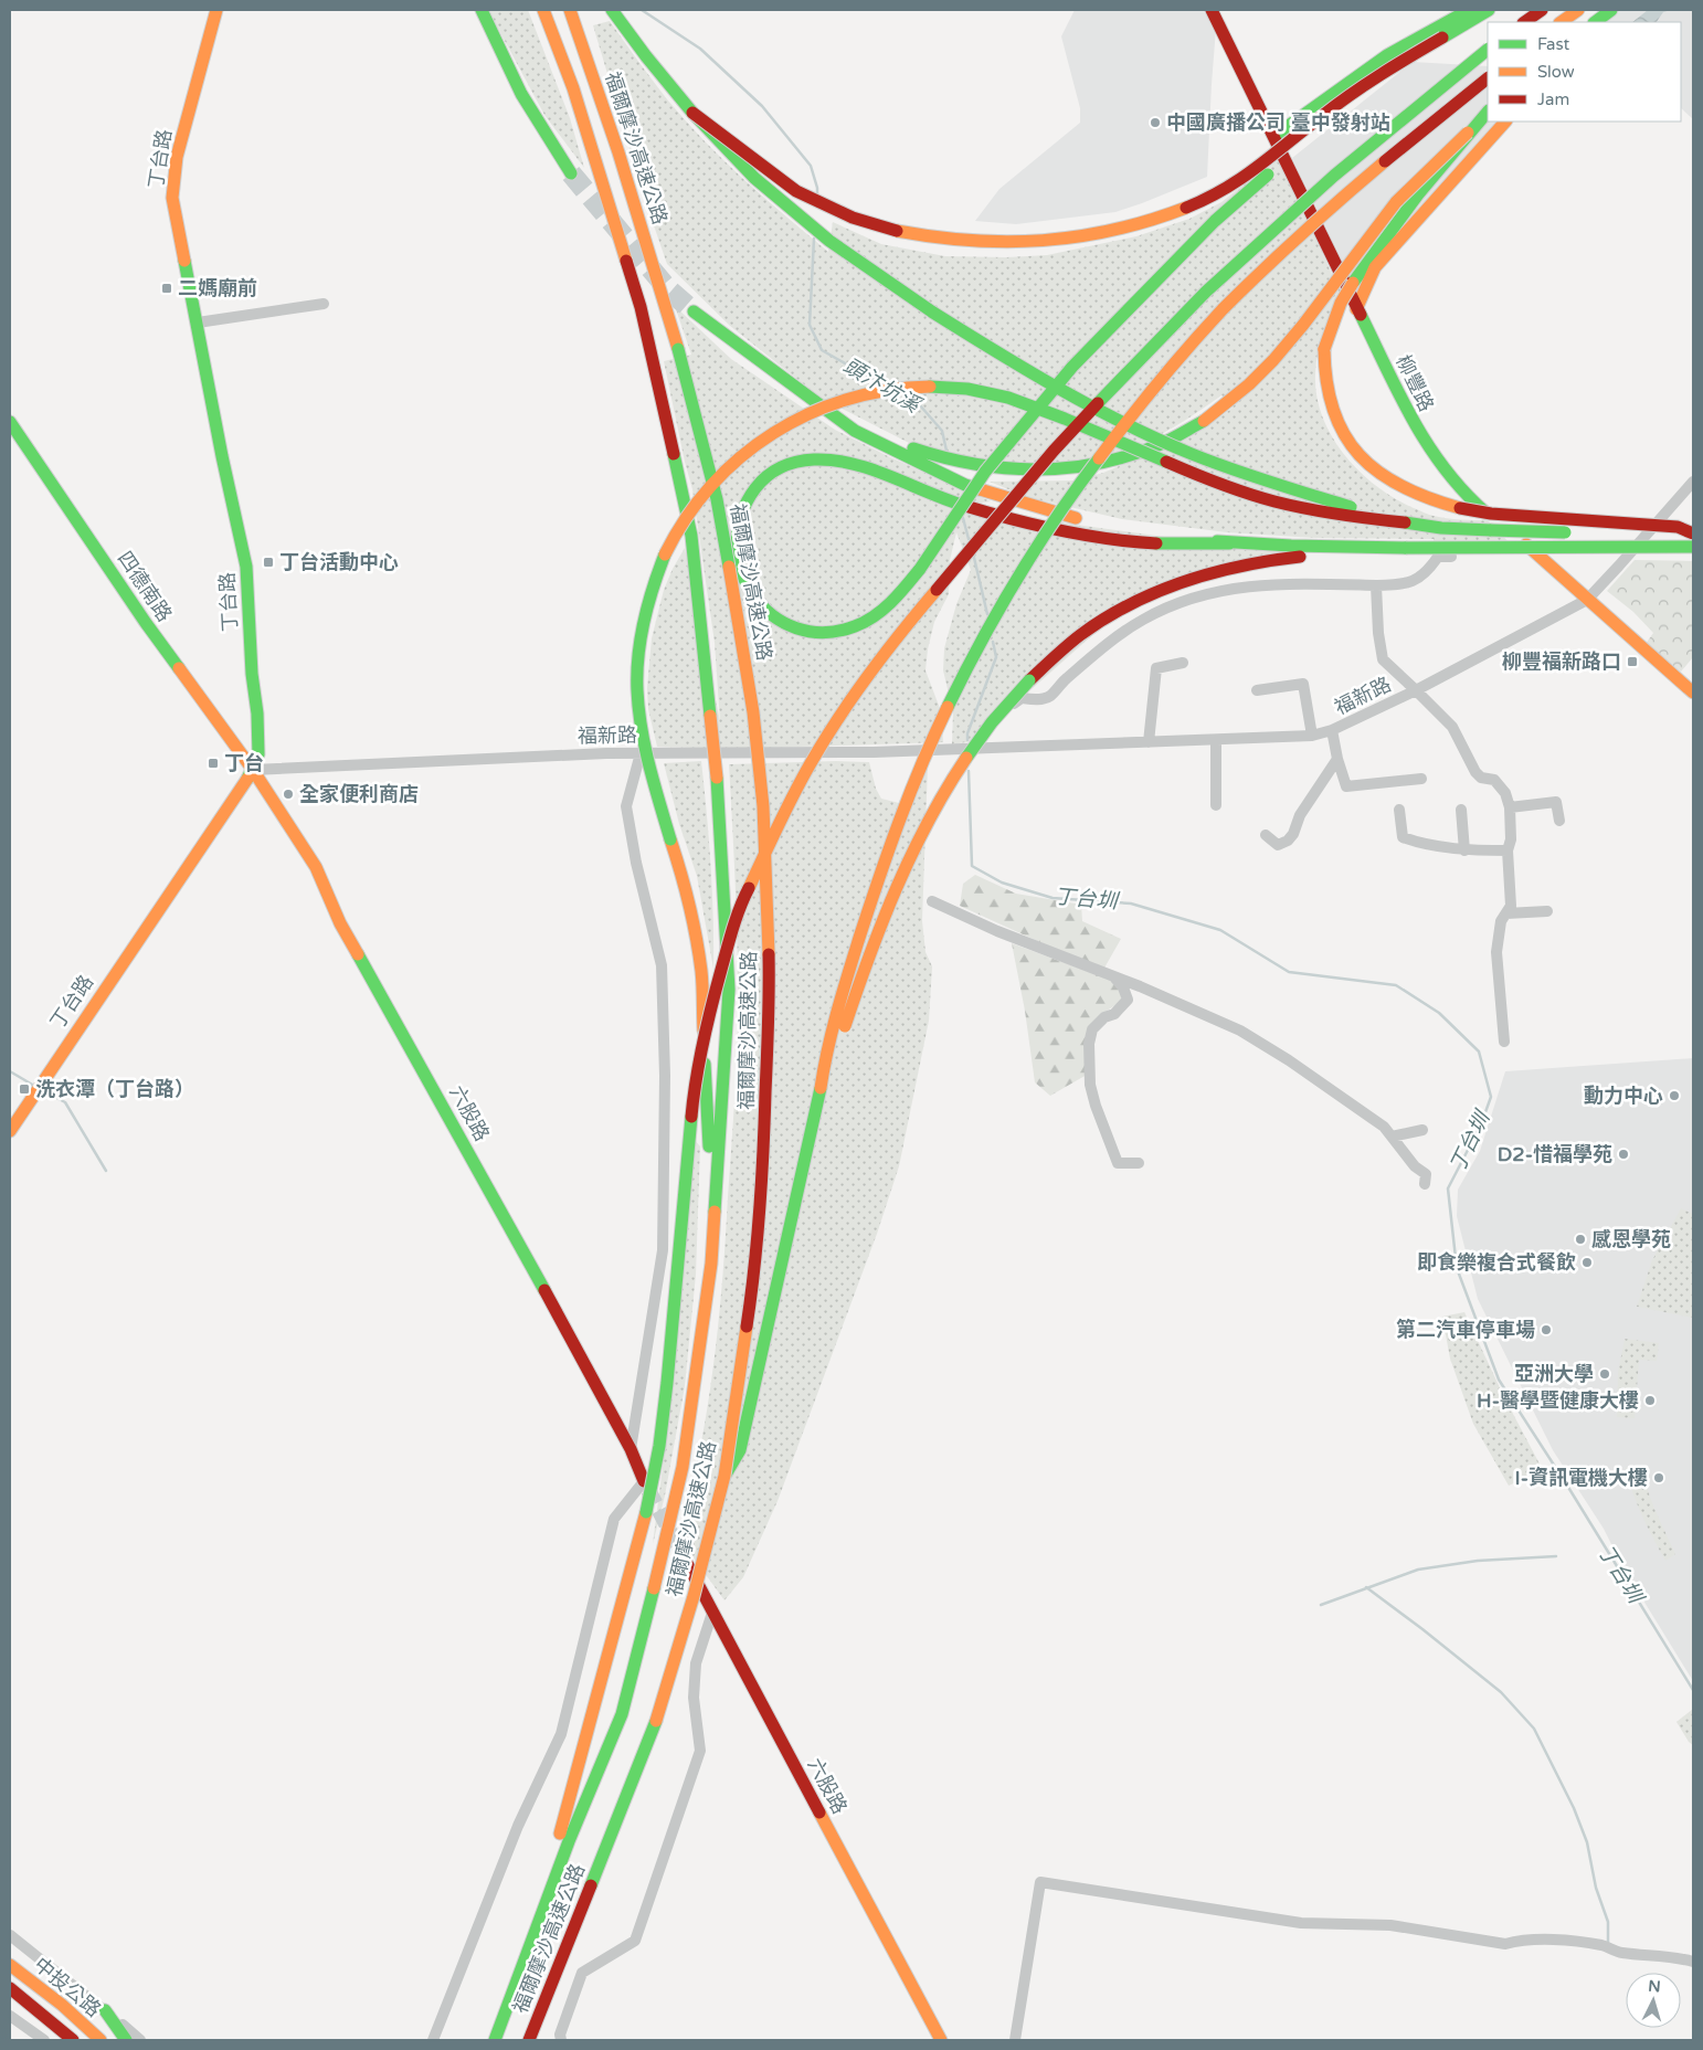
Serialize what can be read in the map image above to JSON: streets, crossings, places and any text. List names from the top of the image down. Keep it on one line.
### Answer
{"streets":{"main road":["福爾摩沙高速公路","丁台路","柳豐路","四德南路","六股路","中投公路"],"street":["福新路"]},"crossings":[["丁台路","四德南路"],["丁台路","福新路"],["丁台路","六股路"],["柳豐路","福新路"],["四德南路","福新路"],["四德南路","六股路"],["福新路","六股路"]],"water":["頭汴坑溪","丁台圳"],"places":{"other":["中國廣播公司 臺中發射站","全家便利商店","動力中心","D2-惜福學苑","感恩學苑","即食樂複合式餐飲","第二汽車停車場","亞洲大學","H-醫學暨健康大樓","I-資訊電機大樓"],"transit":["二媽廟前","丁台活動中心","柳豐福新路口","丁台","洗衣潭（丁台路）"]},"legend":["Fast","Slow","Jam"],"north":"top"}
